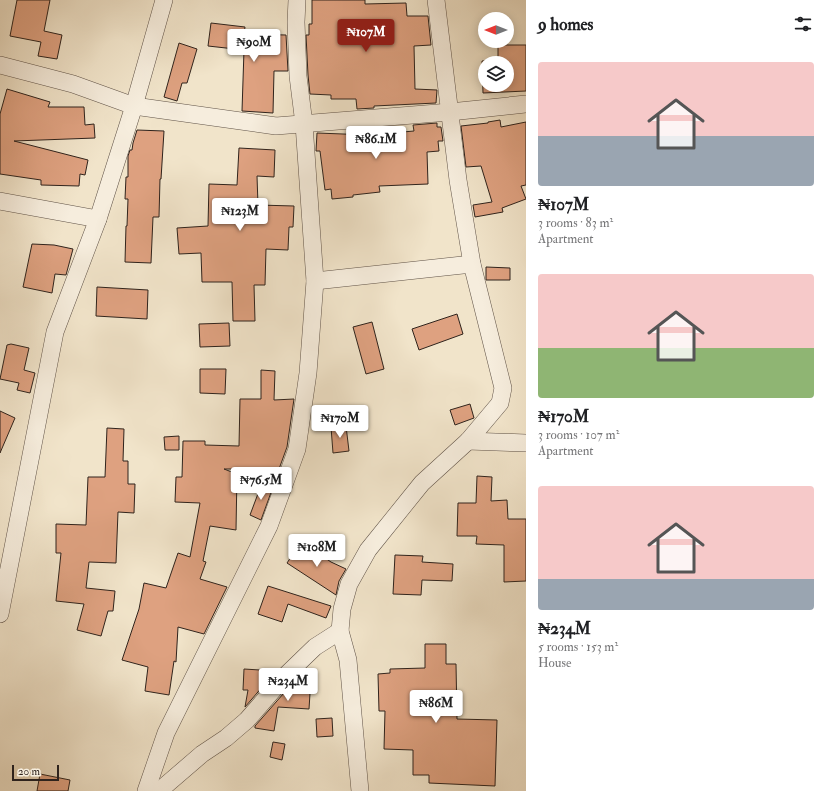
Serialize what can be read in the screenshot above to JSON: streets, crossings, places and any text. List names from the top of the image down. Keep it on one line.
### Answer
{"scale_bar":"20 m","north":"left","page":{"heading":"9 homes","price":["₦107M","₦90M","₦86.1M","₦123M","₦170M","₦76.5M","₦108M","₦234M","₦86M"],"list":[{"name":"₦107M","note":"3 rooms · 83 m² · Apartment"},{"name":"₦170M","note":"3 rooms · 107 m² · Apartment"},{"name":"₦234M","note":"5 rooms · 153 m² · House"}],"scale":"20 m"}}
